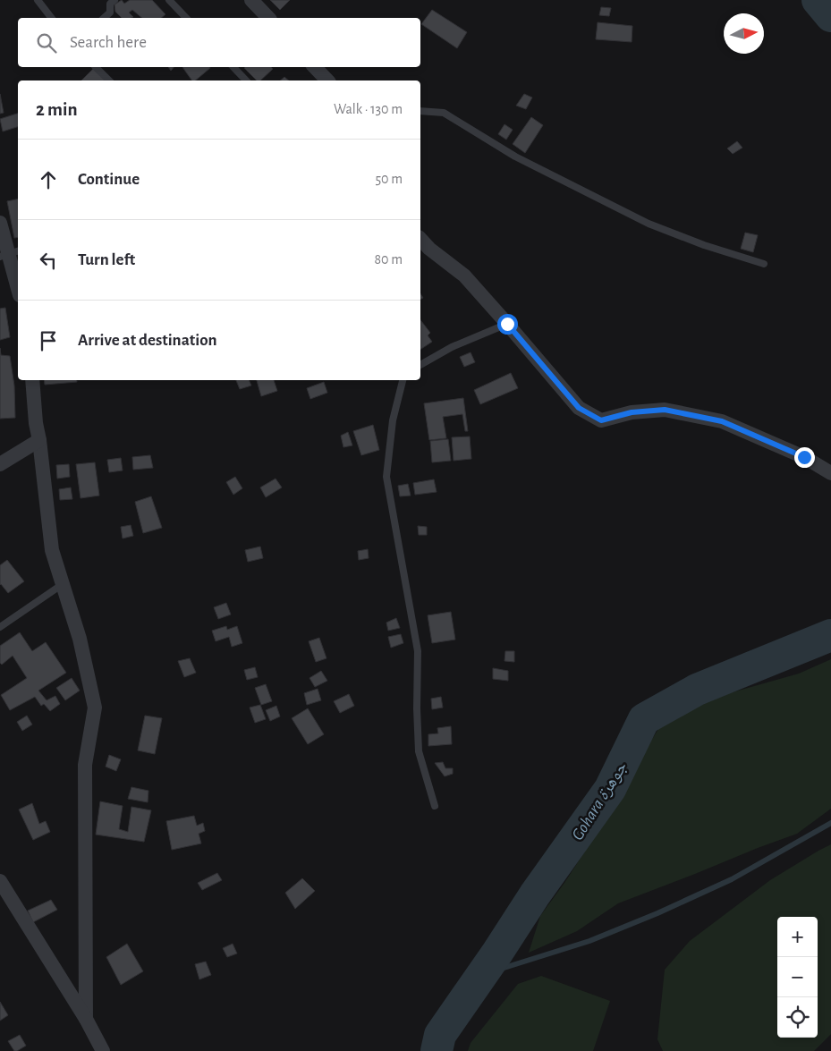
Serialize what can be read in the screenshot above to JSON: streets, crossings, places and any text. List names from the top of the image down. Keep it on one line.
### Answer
{"water":["Gohara جوهرة"],"north":"right","page":{"search":"Search here","heading":["2 min","Walk · 130 m"],"list":[["Continue","50 m"],["Turn left","80 m"],"Arrive at destination"],"map_buttons":["+","−"]}}
